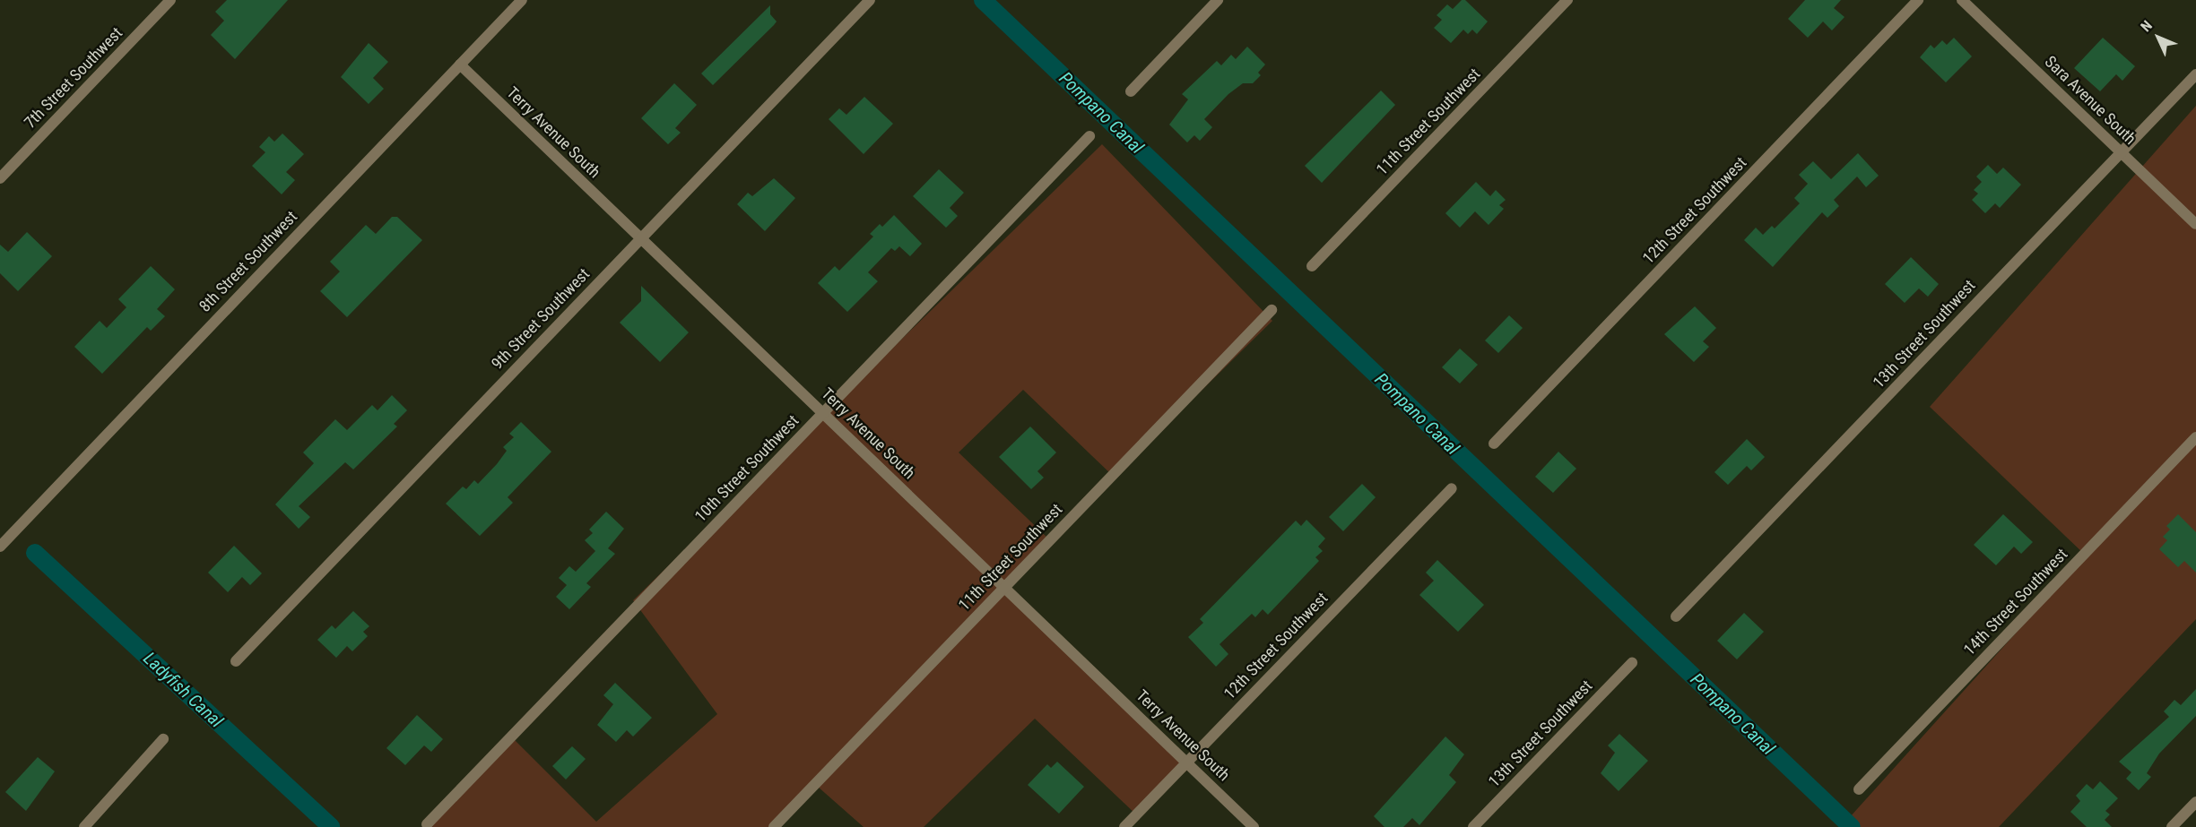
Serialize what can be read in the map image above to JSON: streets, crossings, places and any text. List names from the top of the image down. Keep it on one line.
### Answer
{"streets":{"street":["7th Street Southwest","Sara Avenue South","11th Street Southwest","Terry Avenue South","12th Street Southwest","8th Street Southwest","9th Street Southwest","13th Street Southwest","10th Street Southwest","14th Street Southwest"]},"crossings":[["Sara Avenue South","13th Street Southwest"],["11th Street Southwest","Terry Avenue South"],["Terry Avenue South","12th Street Southwest"],["Terry Avenue South","8th Street Southwest"],["Terry Avenue South","9th Street Southwest"],["Terry Avenue South","10th Street Southwest"]],"water":["Pompano Canal","Ladyfish Canal"],"north":"top left"}
